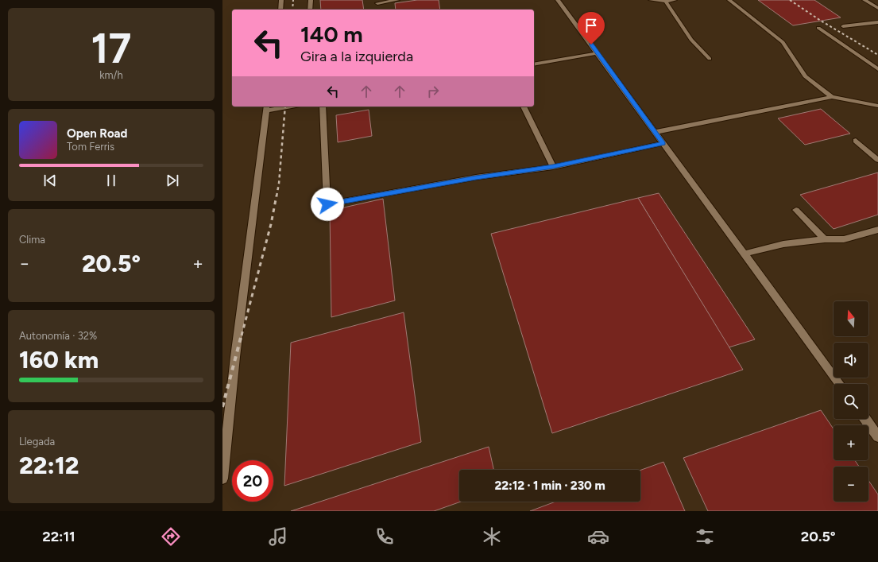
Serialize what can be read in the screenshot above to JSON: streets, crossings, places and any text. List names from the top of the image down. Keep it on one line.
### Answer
{"north":"top","page":{"tile":[["17","km/h"],"Clima",["Autonomía · 32%","160 km"],["Llegada","22:12"]],"turn":["140 m","Gira a la izquierda"],"song":["Open Road","Tom Ferris"],"heat":["−","20.5°","+"],"map_buttons":["+","−"],"limit":"20","trip":"22:12 · 1 min · 230 m","tabs":["22:11","20.5°"]}}
